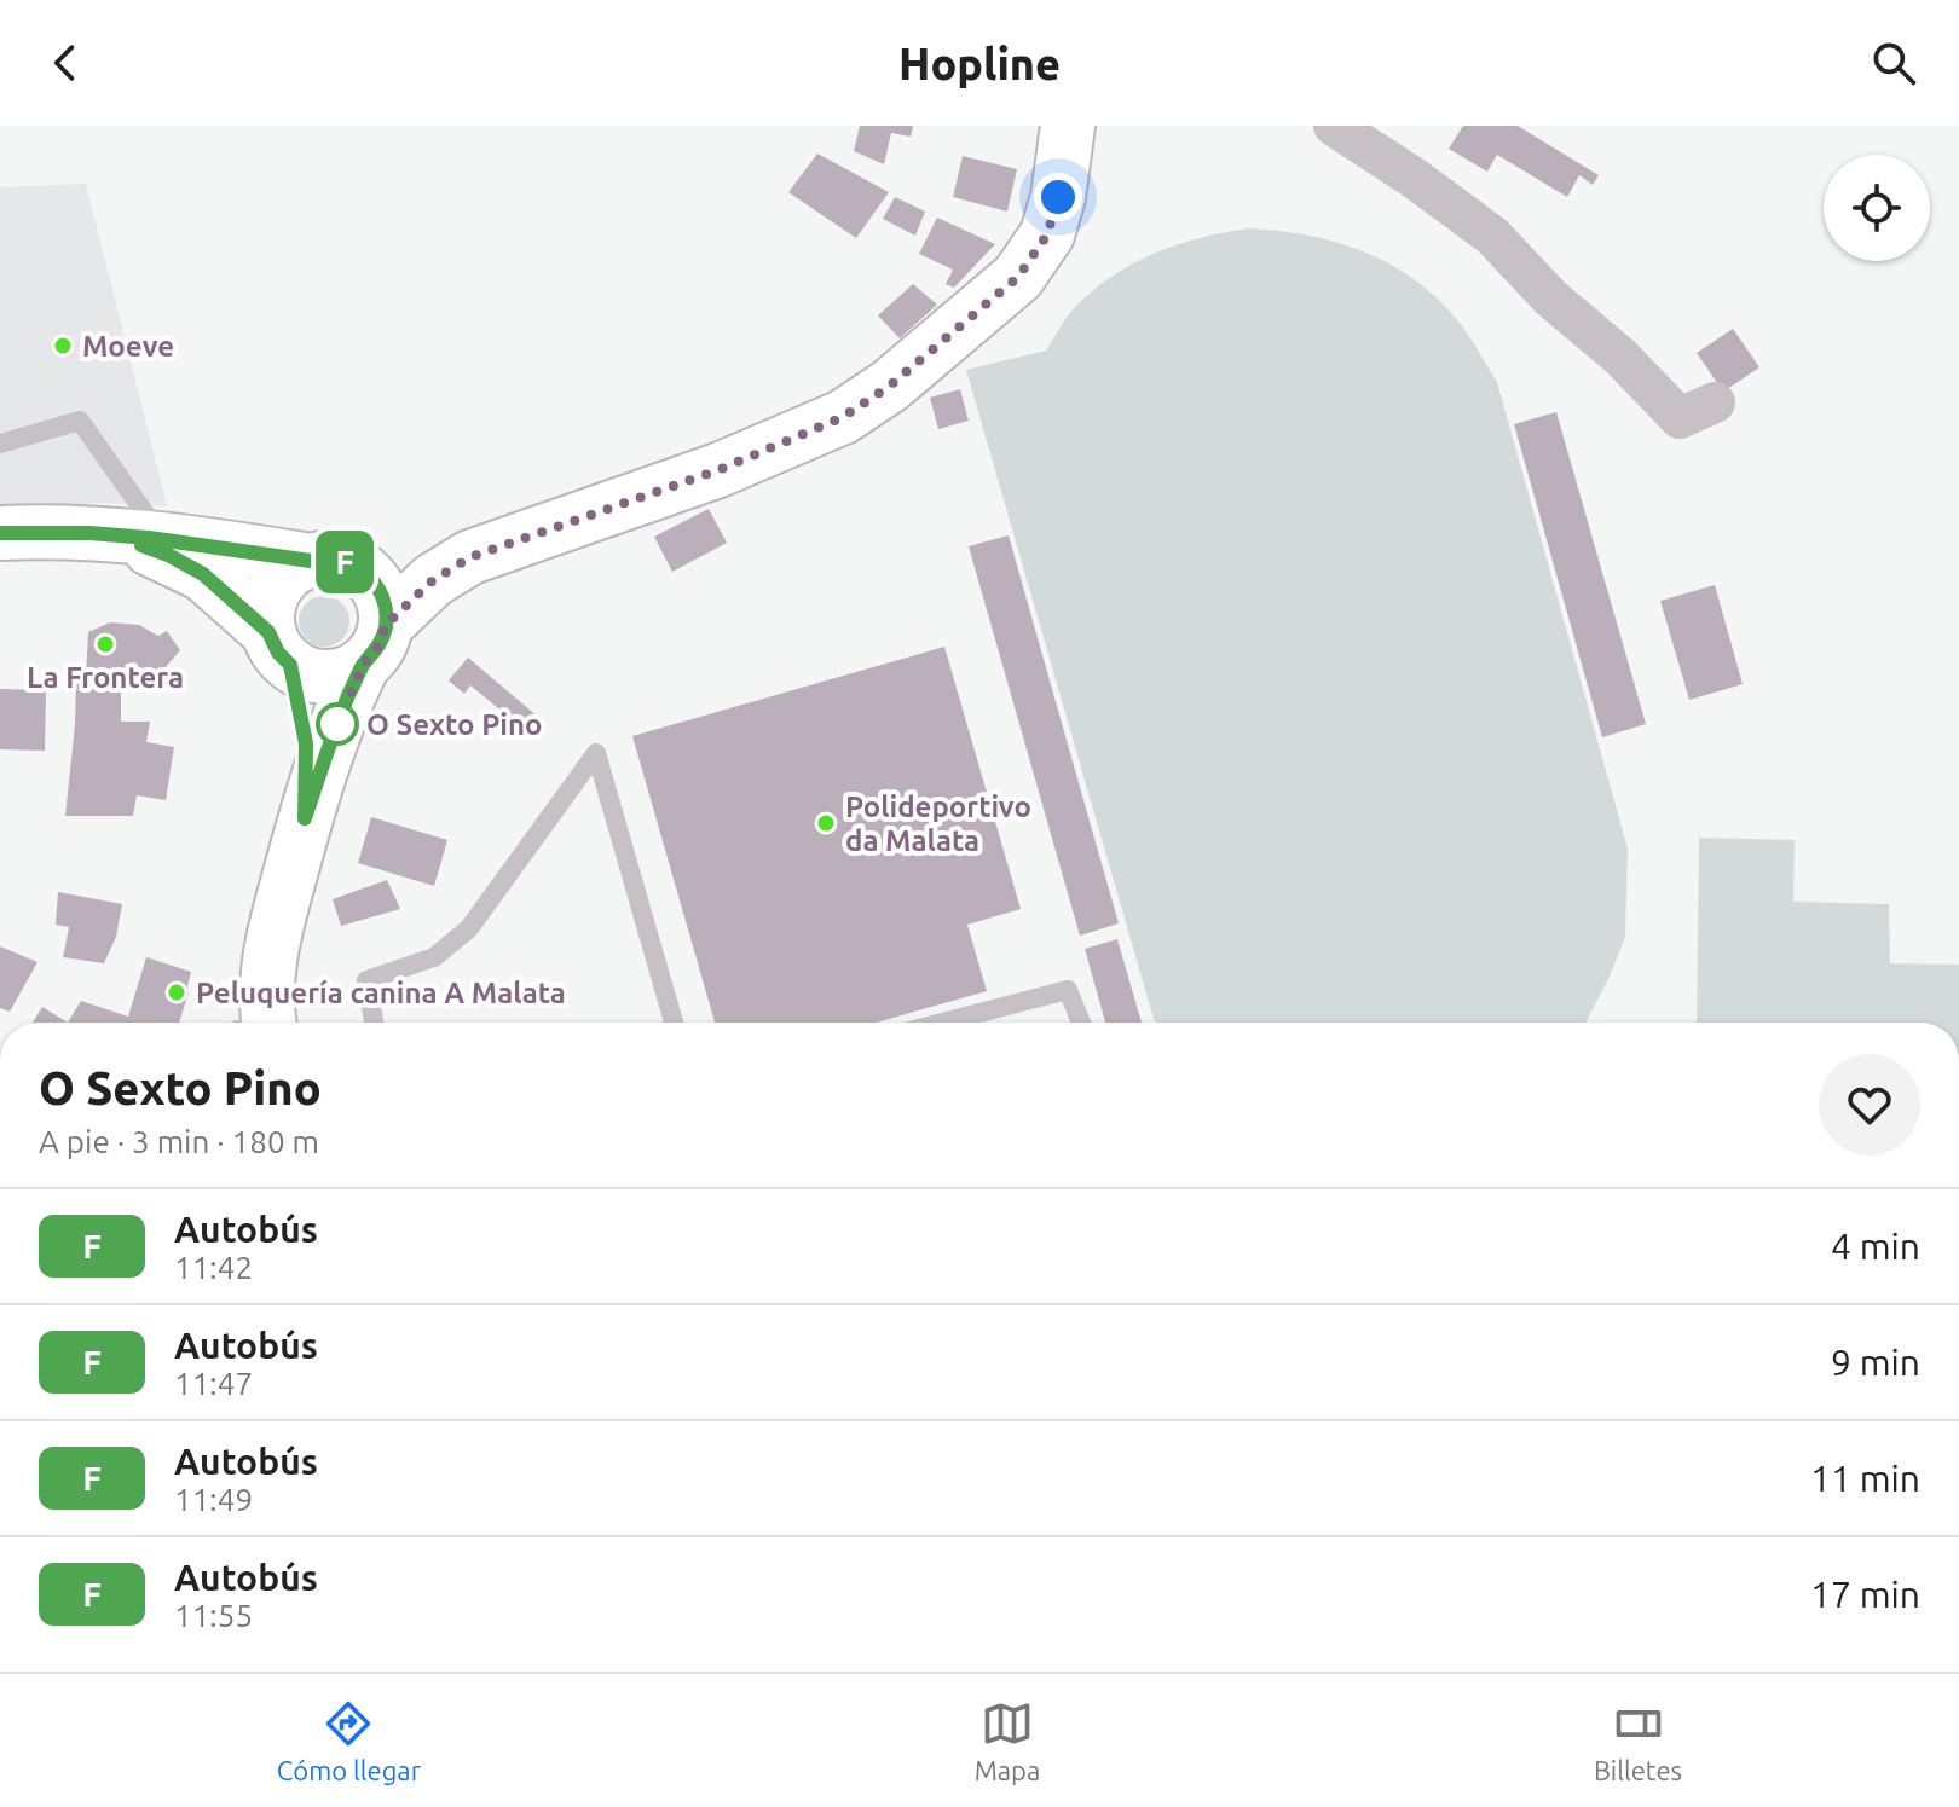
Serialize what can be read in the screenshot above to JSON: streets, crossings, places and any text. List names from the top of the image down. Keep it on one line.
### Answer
{"places":["Moeve","La Frontera","O Sexto Pino","Polideportivo da Malata","Peluquería canina A Malata"],"lines":["bus line F"],"page":{"header":"Hopline","on_map":"F","heading":["O Sexto Pino","A pie · 3 min · 180 m"],"list":[{"mark":"F","name":"Autobús","note":"11:42","value":"4 min"},{"mark":"F","name":"Autobús","note":"11:47","value":"9 min"},{"mark":"F","name":"Autobús","note":"11:49","value":"11 min"},{"mark":"F","name":"Autobús","note":"11:55","value":"17 min"}],"tabs":["Cómo llegar","Mapa","Billetes"]}}
